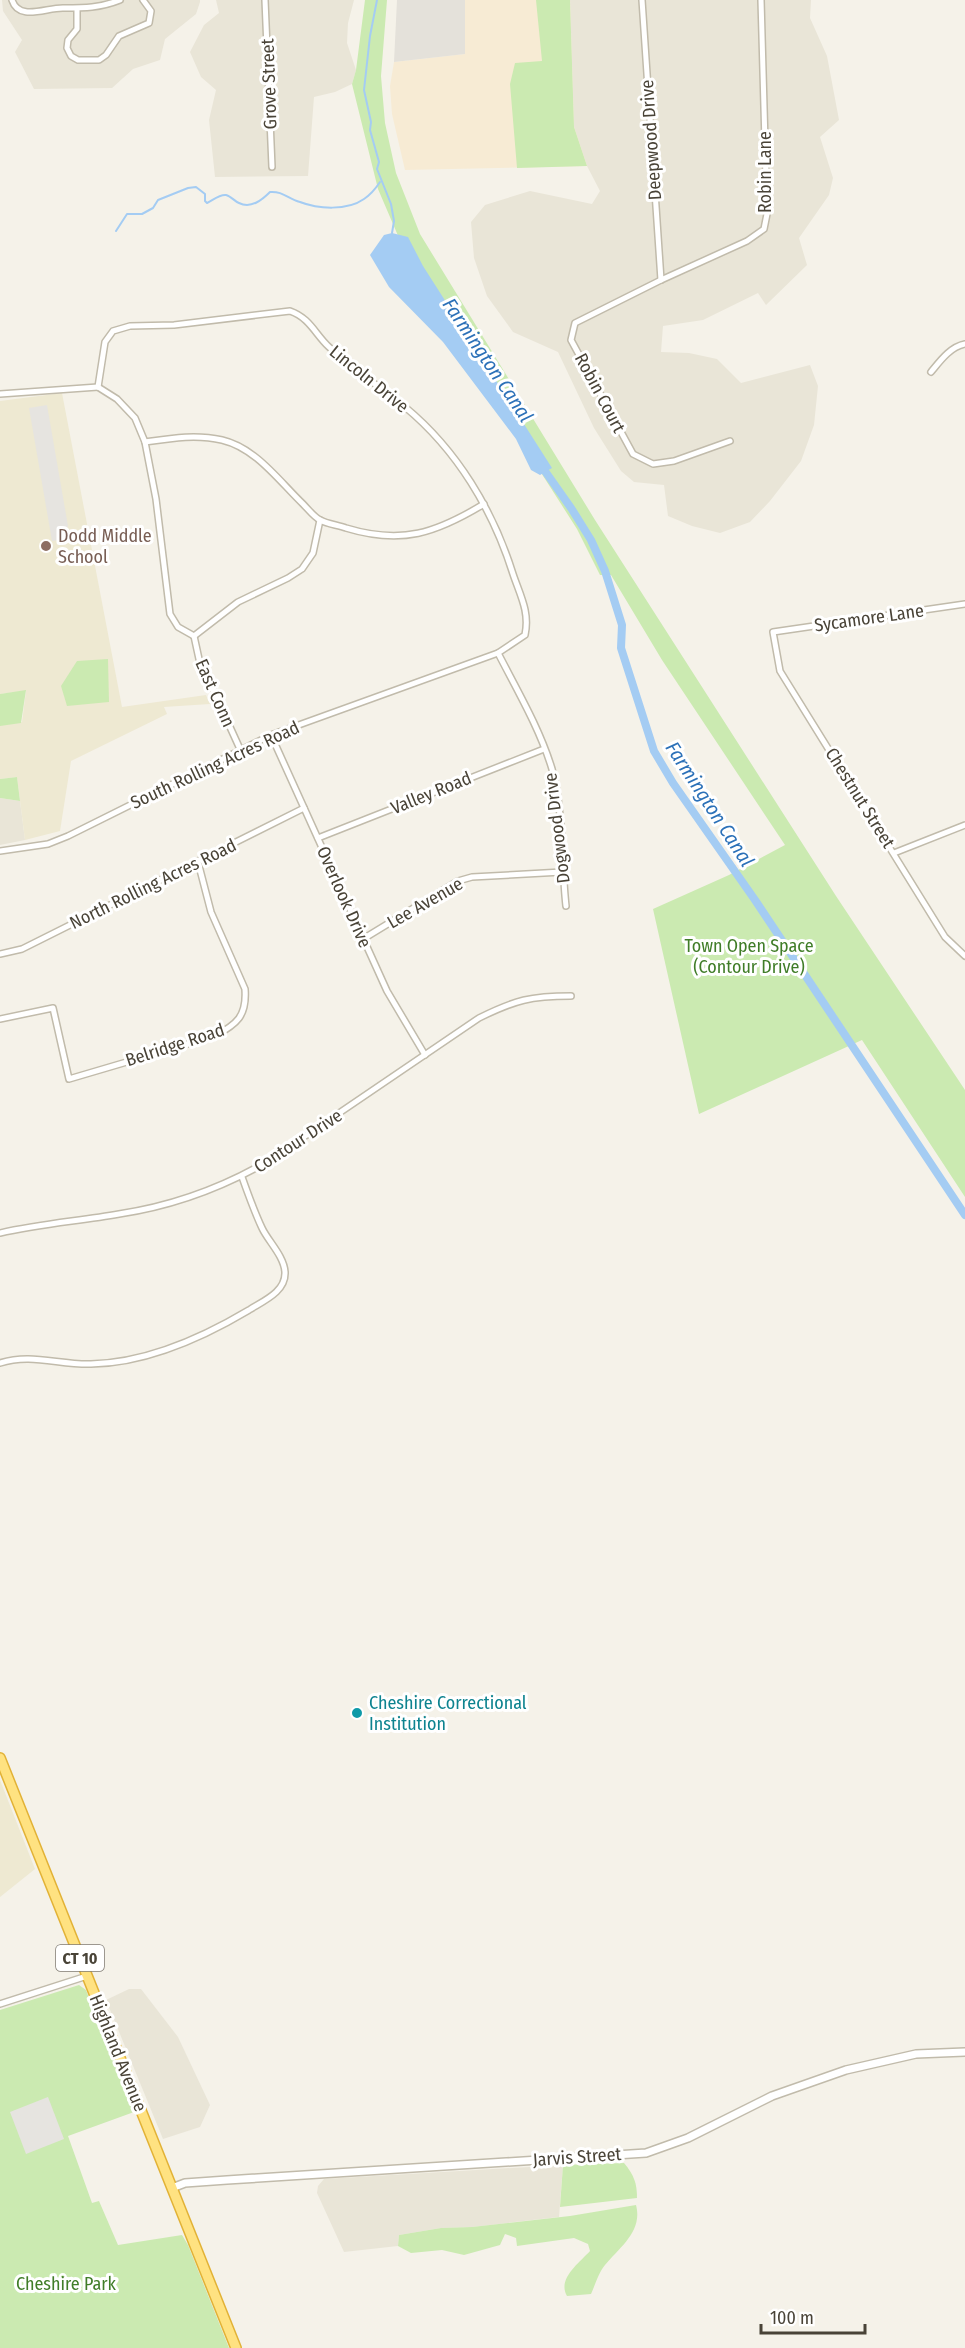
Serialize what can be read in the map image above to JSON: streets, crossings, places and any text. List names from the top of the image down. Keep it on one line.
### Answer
{"streets":{"highway":["CT 10","Highland Avenue"],"street":["Grove Street","Deepwood Drive","Robin Lane","Lincoln Drive","Robin Court","Sycamore Lane","East Conn","South Rolling Acres Road","Valley Road","Chestnut Street","Dogwood Drive","North Rolling Acres Road","Overlook Drive","Lee Avenue","Belridge Road","Contour Drive","Jarvis Street"]},"crossings":[["Deepwood Drive","Robin Lane"],["Deepwood Drive","Robin Court"],["Robin Lane","Robin Court"],["Lincoln Drive","South Rolling Acres Road"],["Lincoln Drive","Dogwood Drive"],["Sycamore Lane","Chestnut Street"],["East Conn","South Rolling Acres Road"],["South Rolling Acres Road","Dogwood Drive"],["South Rolling Acres Road","Overlook Drive"],["Valley Road","Dogwood Drive"],["Valley Road","Overlook Drive"],["Dogwood Drive","Lee Avenue"],["North Rolling Acres Road","Overlook Drive"],["North Rolling Acres Road","Belridge Road"],["Overlook Drive","Lee Avenue"],["Overlook Drive","Contour Drive"],["Highland Avenue","Jarvis Street"]],"water":["Farmington Canal"],"parks":["Town Open Space (Contour Drive)","Cheshire Park"],"places":["Dodd Middle School","Cheshire Correctional Institution"],"scale_bar":"100 m"}
